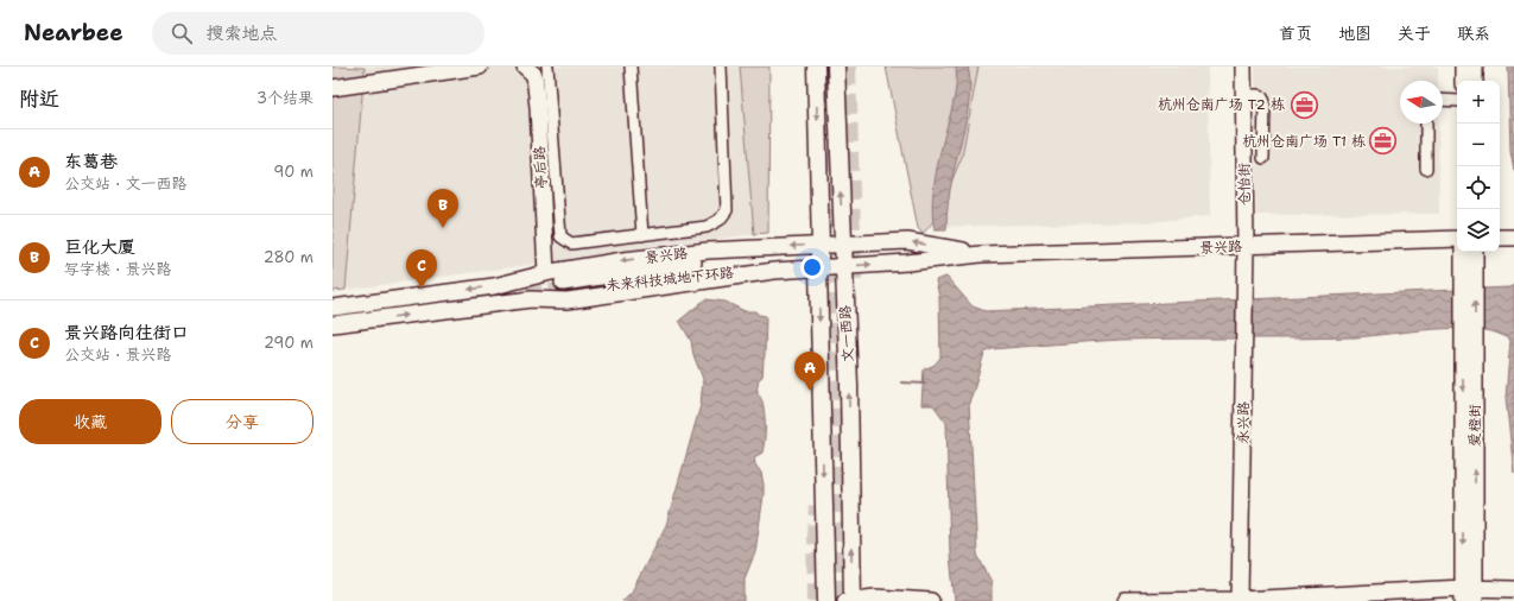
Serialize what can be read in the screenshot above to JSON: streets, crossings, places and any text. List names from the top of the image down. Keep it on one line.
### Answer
{"streets":{"main road":["文一西路"],"street":["亭后路","仓怡街","景兴路","未来科技城地下环路","永兴路","爱橙街"]},"crossings":[["亭后路","景兴路"],["仓怡街","景兴路"],["仓怡街","永兴路"],["景兴路","未来科技城地下环路"],["景兴路","文一西路"],["景兴路","永兴路"]],"places":{"office":["杭州仓南广场 T2 栋","杭州仓南广场 T1 栋"]},"north":"left","page":{"header":"Nearbee","search":"搜索地点","nav":["首页","地图","关于","联系"],"heading":["附近","3个结果"],"map_buttons":["+","−"],"list":[{"mark":"A","name":"东葛巷","note":"公交站 · 文一西路","value":"90 m"},{"mark":"B","name":"巨化大厦","note":"写字楼 · 景兴路","value":"280 m"},{"mark":"C","name":"景兴路向往街口","note":"公交站 · 景兴路","value":"290 m"}],"pins":["B","C","A"],"buttons":["收藏","分享"]}}
